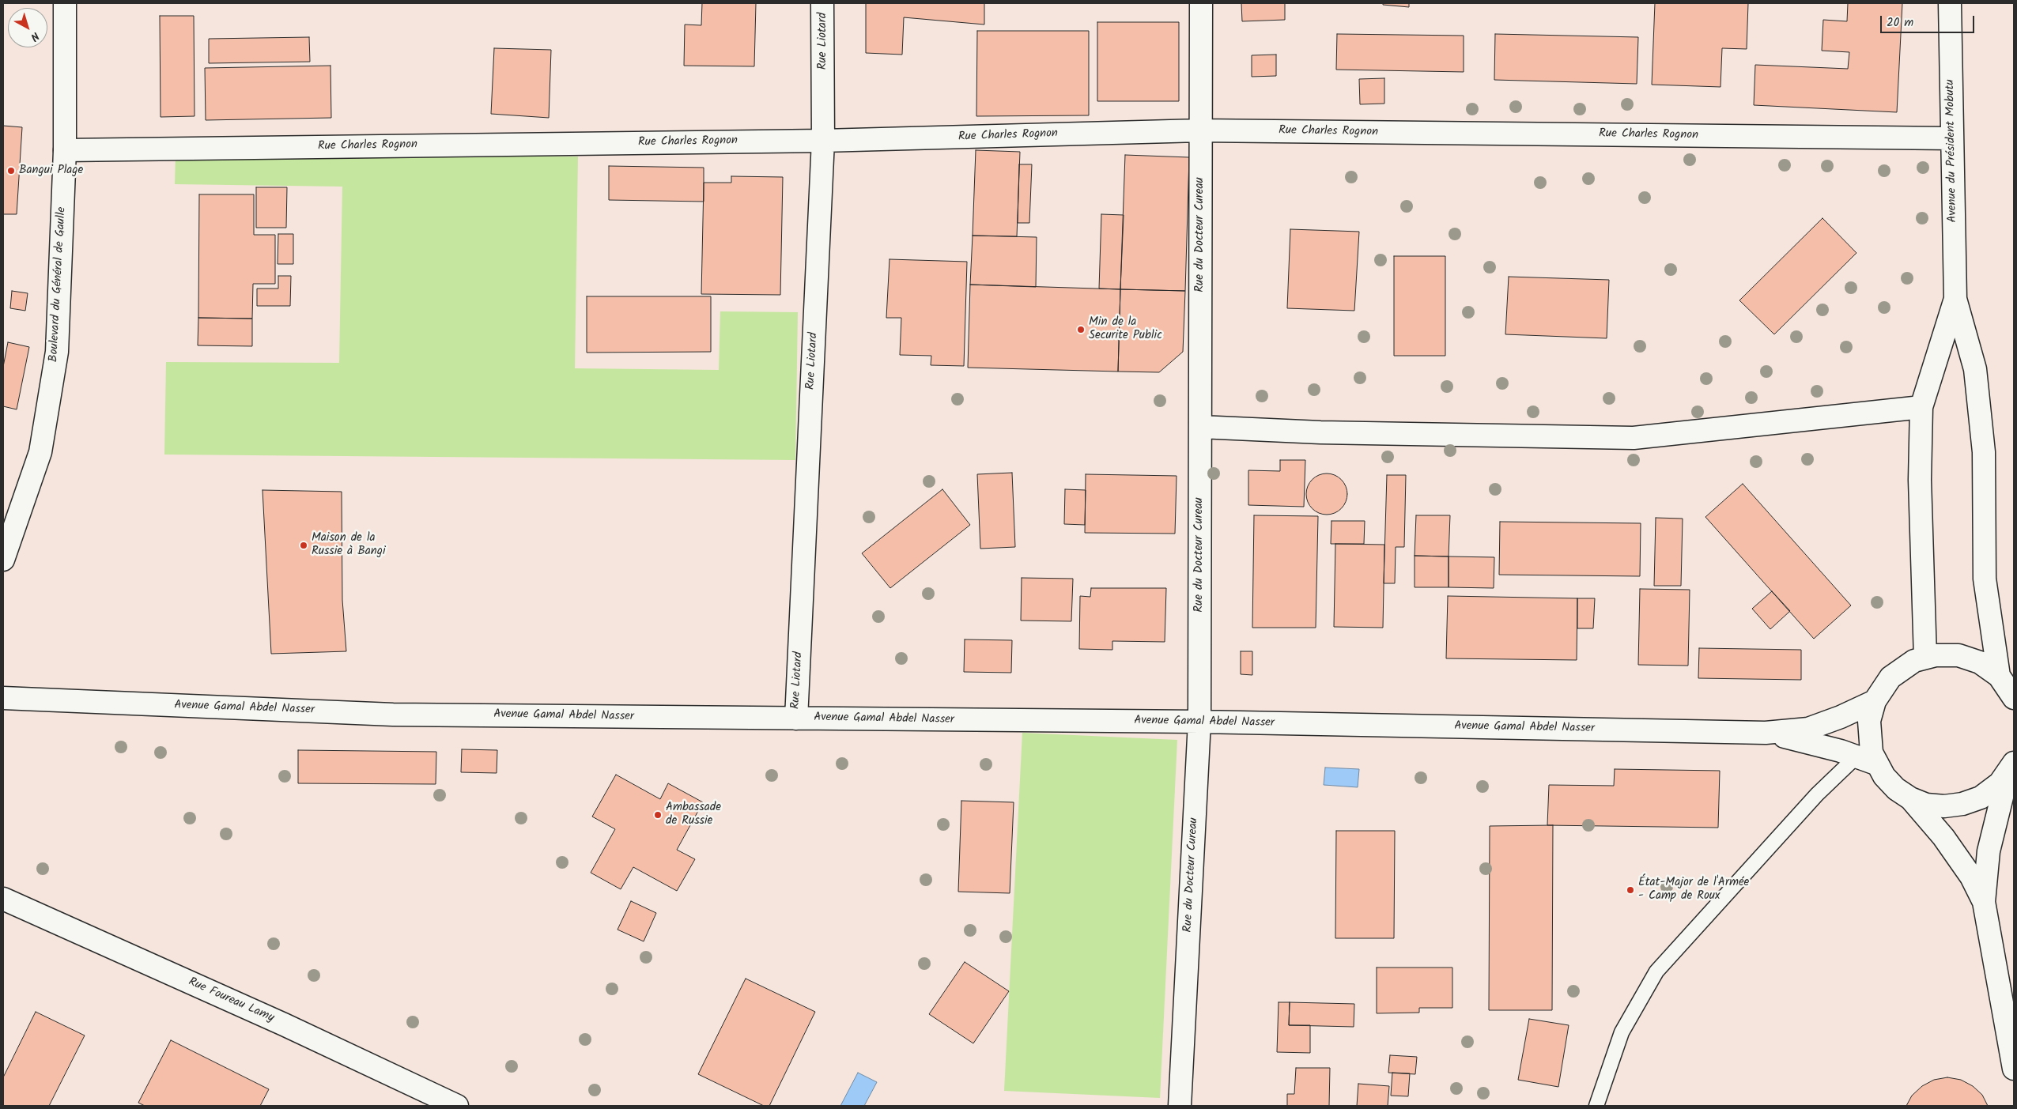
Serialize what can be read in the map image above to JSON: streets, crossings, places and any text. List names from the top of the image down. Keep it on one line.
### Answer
{"streets":{"street":["Rue Liotard","Rue Charles Rognon","Avenue du Président Mobutu","Rue du Docteur Cureau","Boulevard du Général de Gaulle","Avenue Gamal Abdel Nasser","Rue Foureau Lamy"]},"crossings":[["Rue Liotard","Rue Charles Rognon"],["Rue Liotard","Avenue Gamal Abdel Nasser"],["Rue Charles Rognon","Avenue du Président Mobutu"],["Rue Charles Rognon","Rue du Docteur Cureau"],["Rue Charles Rognon","Boulevard du Général de Gaulle"],["Rue du Docteur Cureau","Avenue Gamal Abdel Nasser"]],"places":["Bangui Plage","Min de la Securite Public","Maison de la Russie à Bangi","Ambassade de Russie","État-Major de l'Armée - Camp de Roux"],"scale_bar":"20 m","north":"bottom right"}
